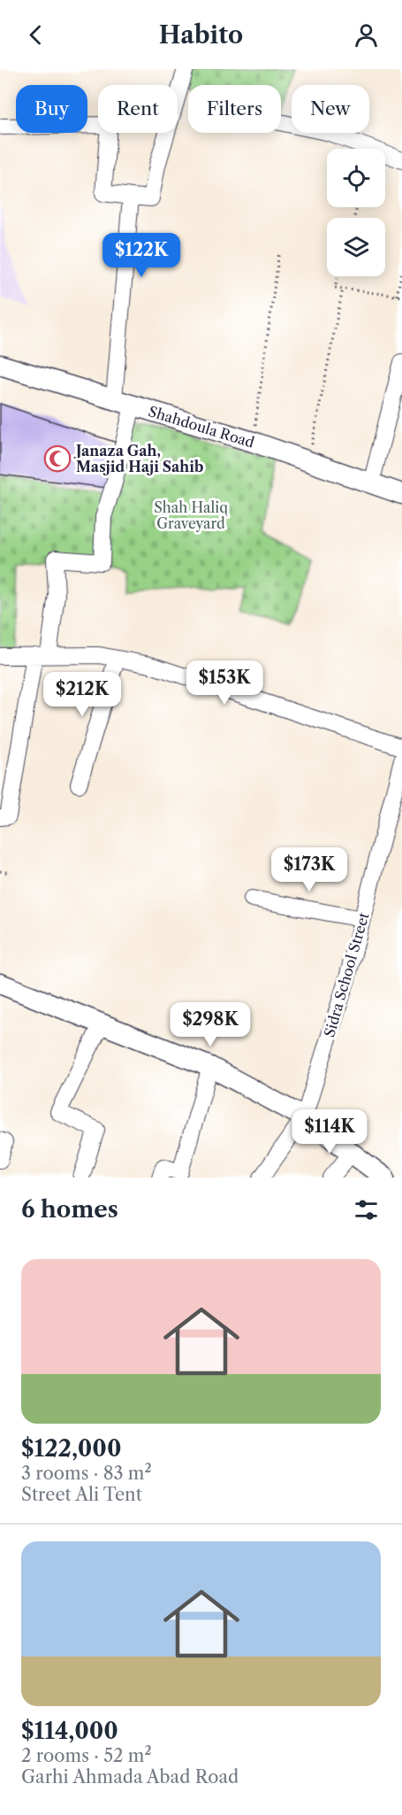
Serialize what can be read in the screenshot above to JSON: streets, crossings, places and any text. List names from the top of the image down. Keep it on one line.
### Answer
{"streets":{"street":["Shahdoula Road","Sidra School Street"]},"parks":["Shah Haliq Graveyard"],"places":{"mosque":["Janaza Gah, Masjid Haji Sahib"]},"page":{"header":"Habito","chip":["Buy","Rent","Filters","New"],"price":["$122K","$153K","$212K","$173K","$298K","$114K"],"heading":"6 homes","list":[{"name":"$122,000","note":"3 rooms · 83 m² · Street Ali Tent"},{"name":"$114,000","note":"2 rooms · 52 m² · Garhi Ahmada Abad Road"}]}}
